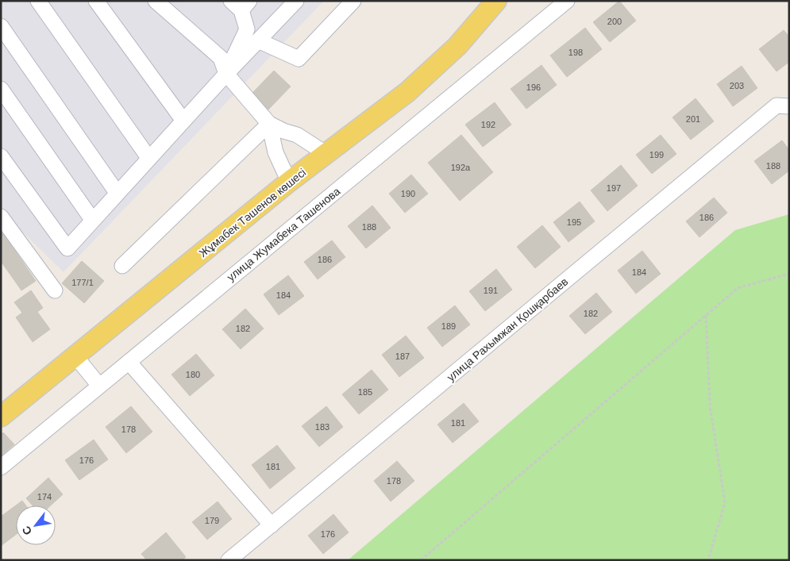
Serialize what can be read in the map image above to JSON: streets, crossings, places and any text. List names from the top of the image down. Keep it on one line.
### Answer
{"streets":{"main road":["Жұмабек Тәшенов көшесі"],"street":["улица Жумабека Ташенова","улица Рахымжан Қошқарбаев"]},"house_numbers":["200","198","203","196","201","192","199","188","192а","197","190","186","195","188","186","184","177/1","191","184","182","189","182","187","180","185","181","183","178","176","181","178","174","179","176"],"north":"bottom left"}
